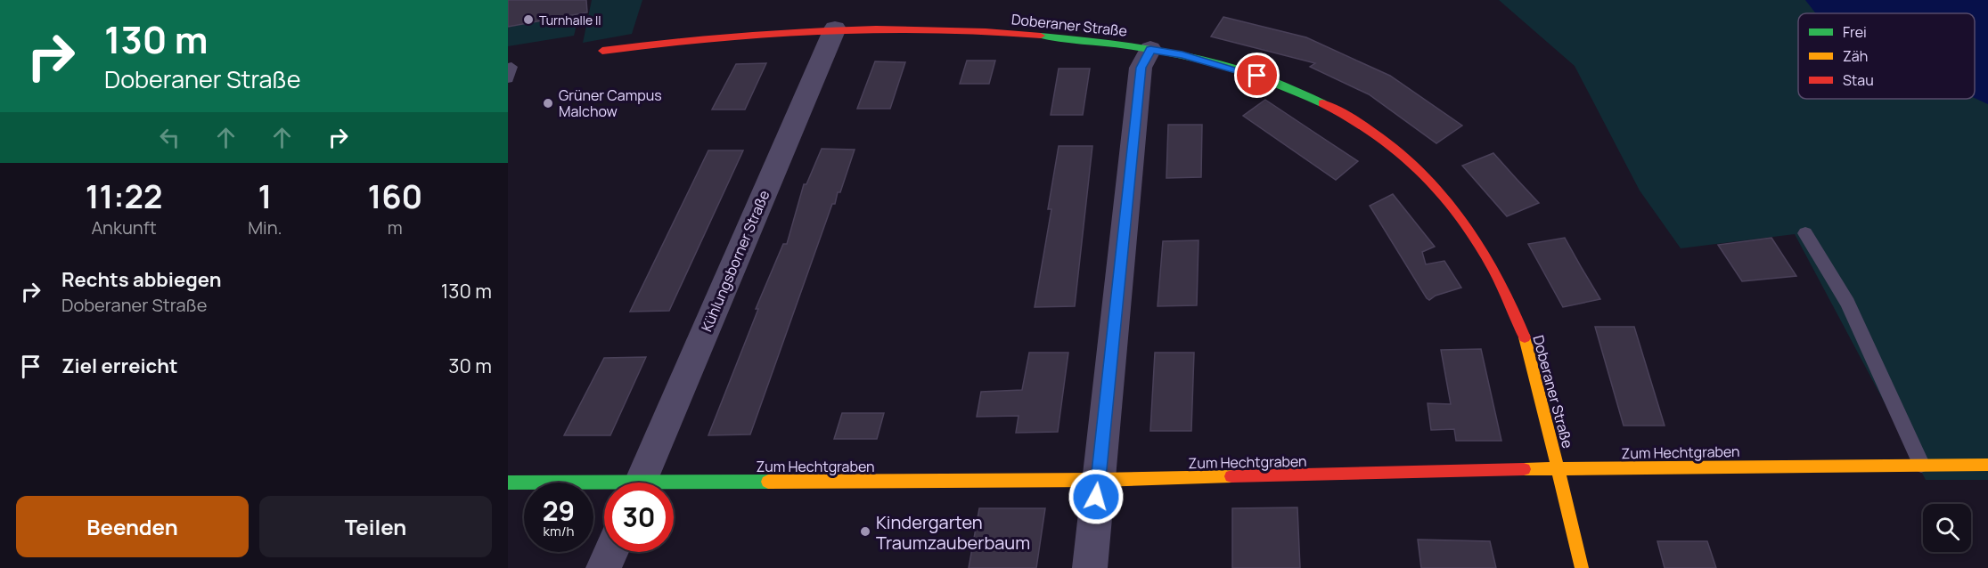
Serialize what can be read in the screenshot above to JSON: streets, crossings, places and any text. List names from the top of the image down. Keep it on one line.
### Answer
{"streets":{"street":["Doberaner Straße","Kühlungsborner Straße","Zum Hechtgraben"]},"crossings":[["Doberaner Straße","Kühlungsborner Straße"],["Doberaner Straße","Zum Hechtgraben"]],"places":["Turnhalle II","Grüner Campus Malchow","Kindergarten Traumzauberbaum"],"legend":["Frei","Zäh","Stau"],"page":{"turn":["130 m","Doberaner Straße"],"eta":["11:22","Ankunft","1","Min.","160","m"],"list":[{"name":"Rechts abbiegen","note":"Doberaner Straße","value":"130 m"},{"name":"Ziel erreicht","value":"30 m"}],"speed":"29 km/h","limit":"30","buttons":["Beenden","Teilen"]}}
